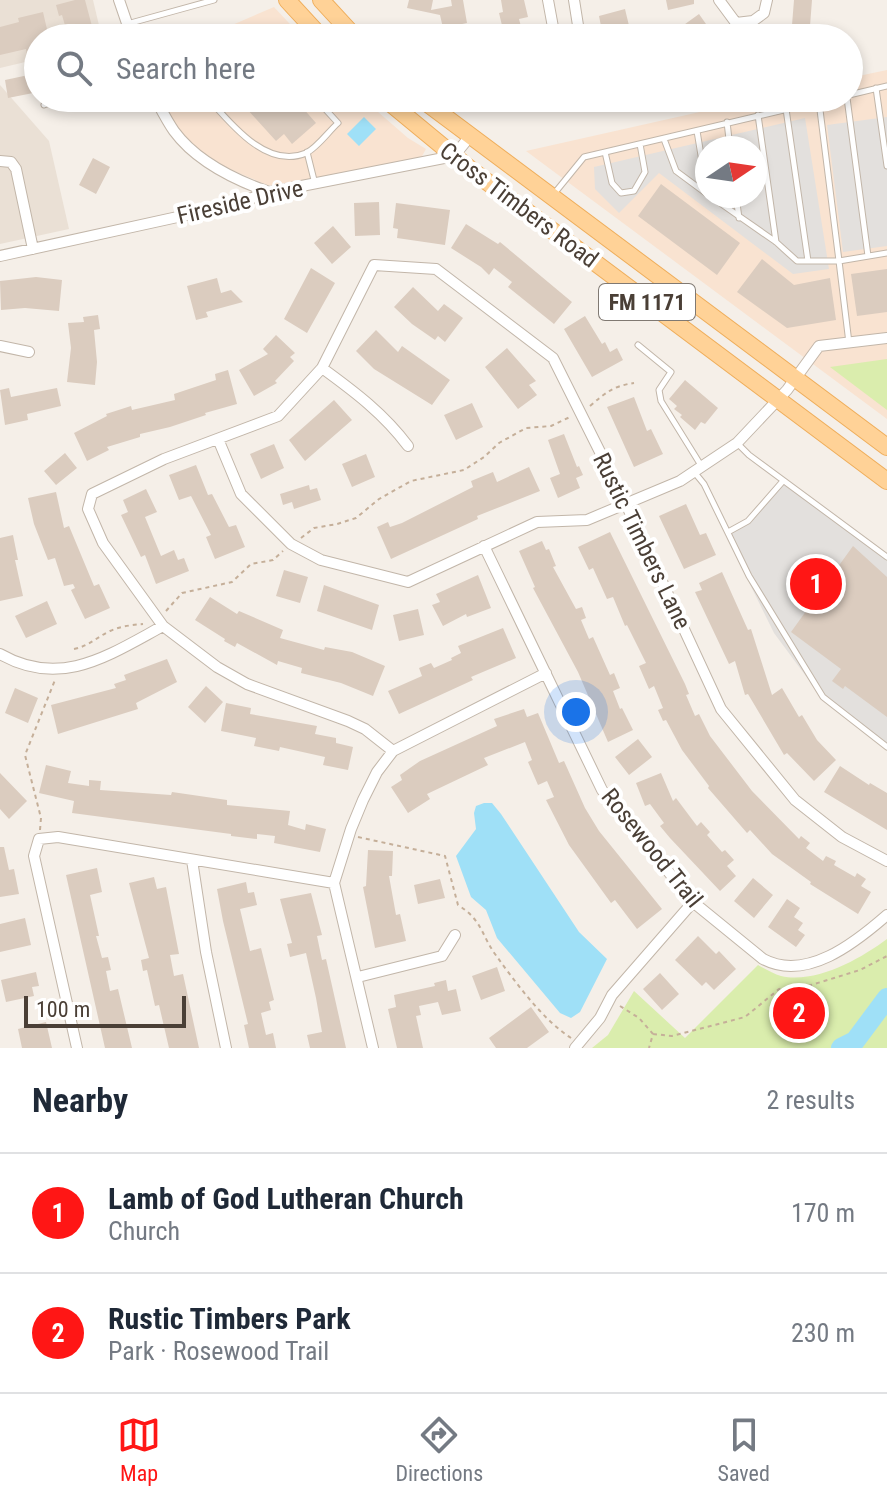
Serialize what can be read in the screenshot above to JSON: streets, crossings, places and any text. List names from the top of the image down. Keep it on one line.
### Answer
{"streets":{"main road":["Cross Timbers Road","FM 1171"],"street":["Fireside Drive","Rustic Timbers Lane","Rosewood Trail"]},"crossings":[["Fireside Drive","Cross Timbers Road"]],"scale_bar":"100 m","north":"right","page":{"search":"Search here","pins":["1","2"],"scale":"100 m","heading":["Nearby","2 results"],"list":[{"mark":"1","name":"Lamb of God Lutheran Church","note":"Church","value":"170 m"},{"mark":"2","name":"Rustic Timbers Park","note":"Park · Rosewood Trail","value":"230 m"}],"nav":["Map","Directions","Saved"]}}
